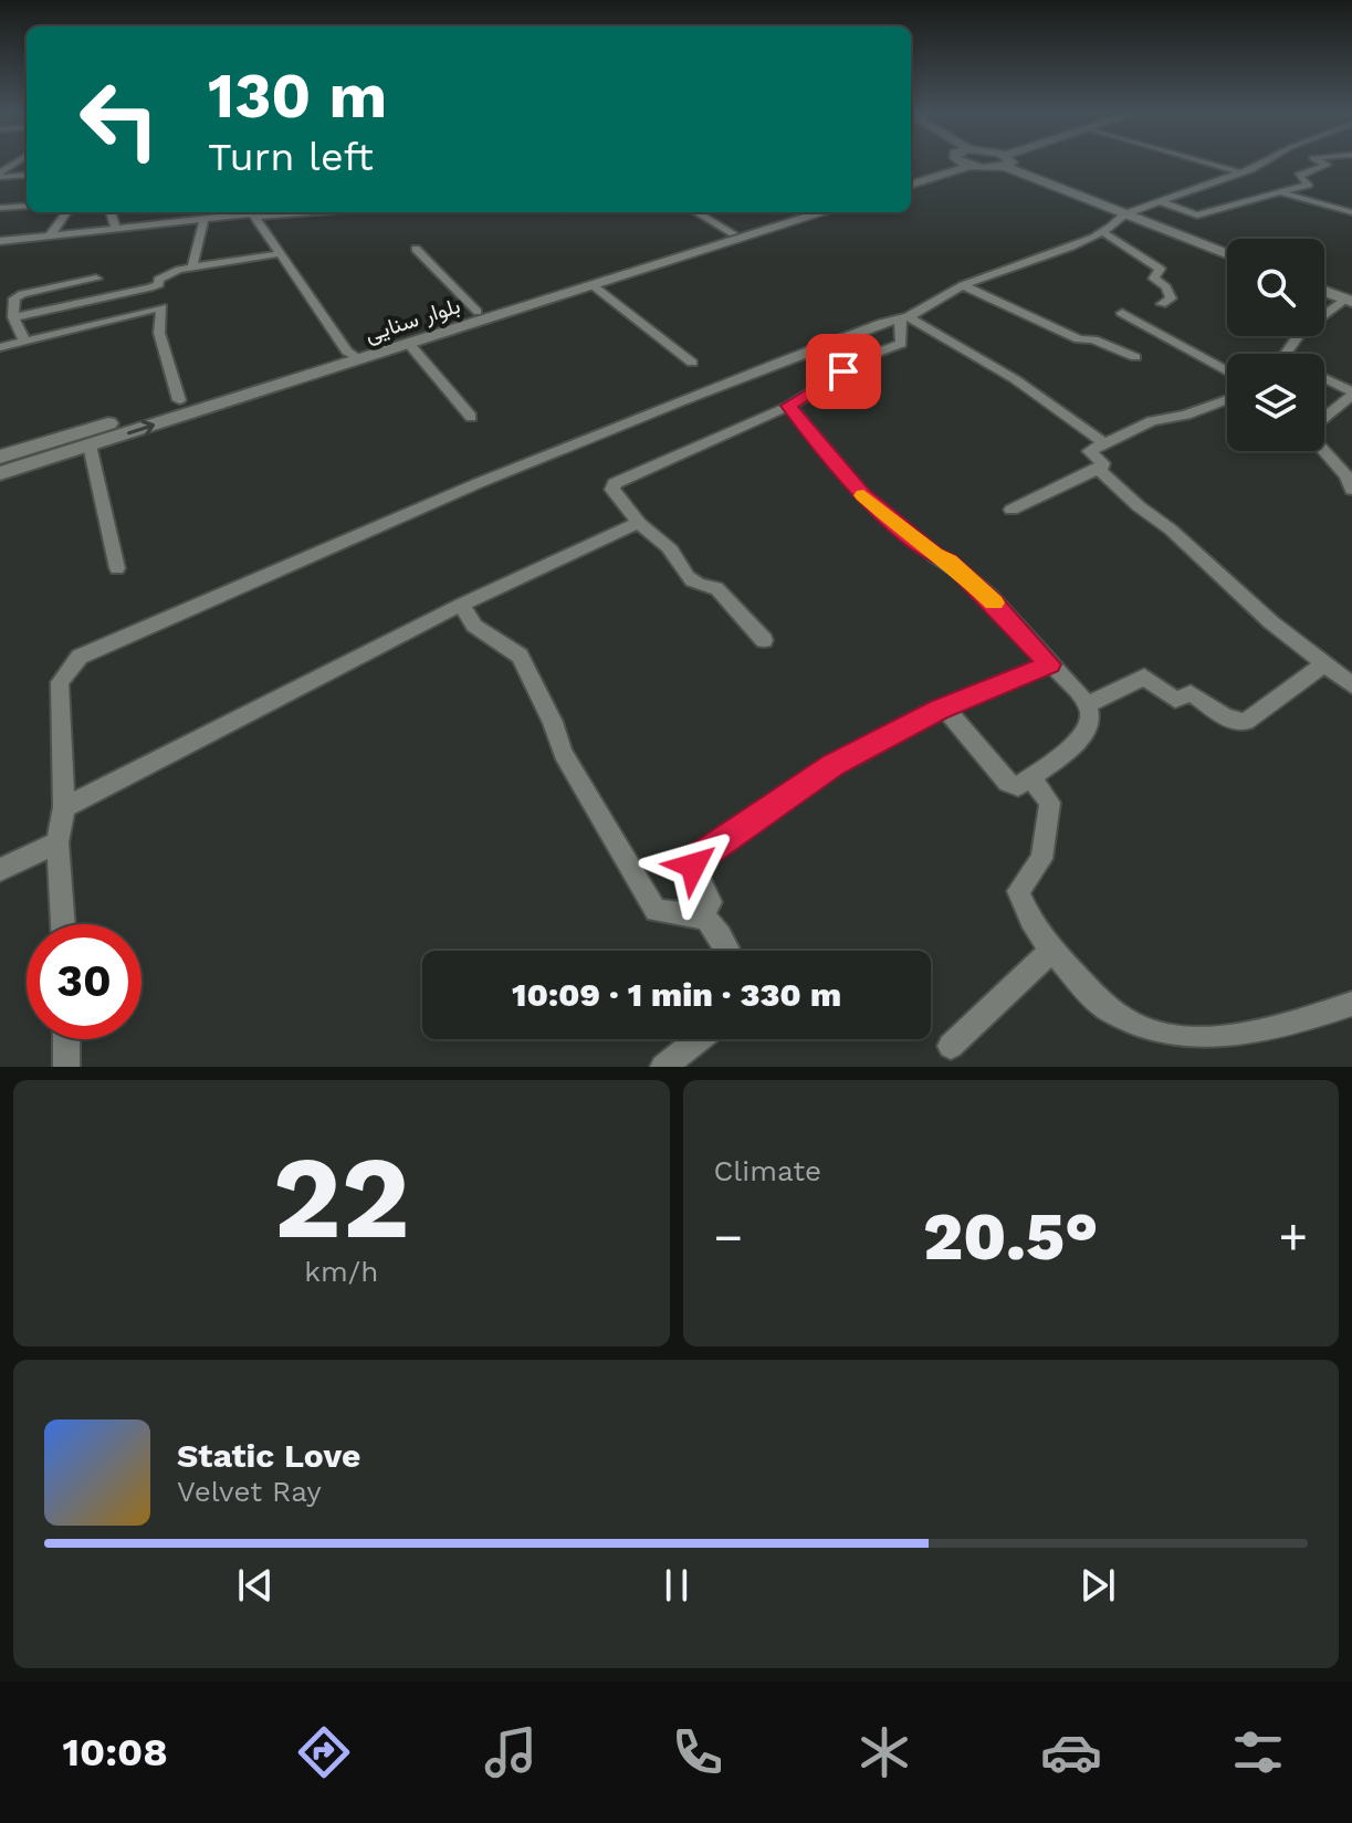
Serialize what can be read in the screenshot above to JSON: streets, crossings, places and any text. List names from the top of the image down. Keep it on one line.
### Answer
{"streets":{"main road":["بلوار سنایی"]},"page":{"turn":["130 m","Turn left"],"limit":"30","trip":"10:09 · 1 min · 330 m","tile":[["22","km/h"],"Climate"],"heat":["−","20.5°","+"],"song":["Static Love","Velvet Ray"],"tabs":"10:08"}}
